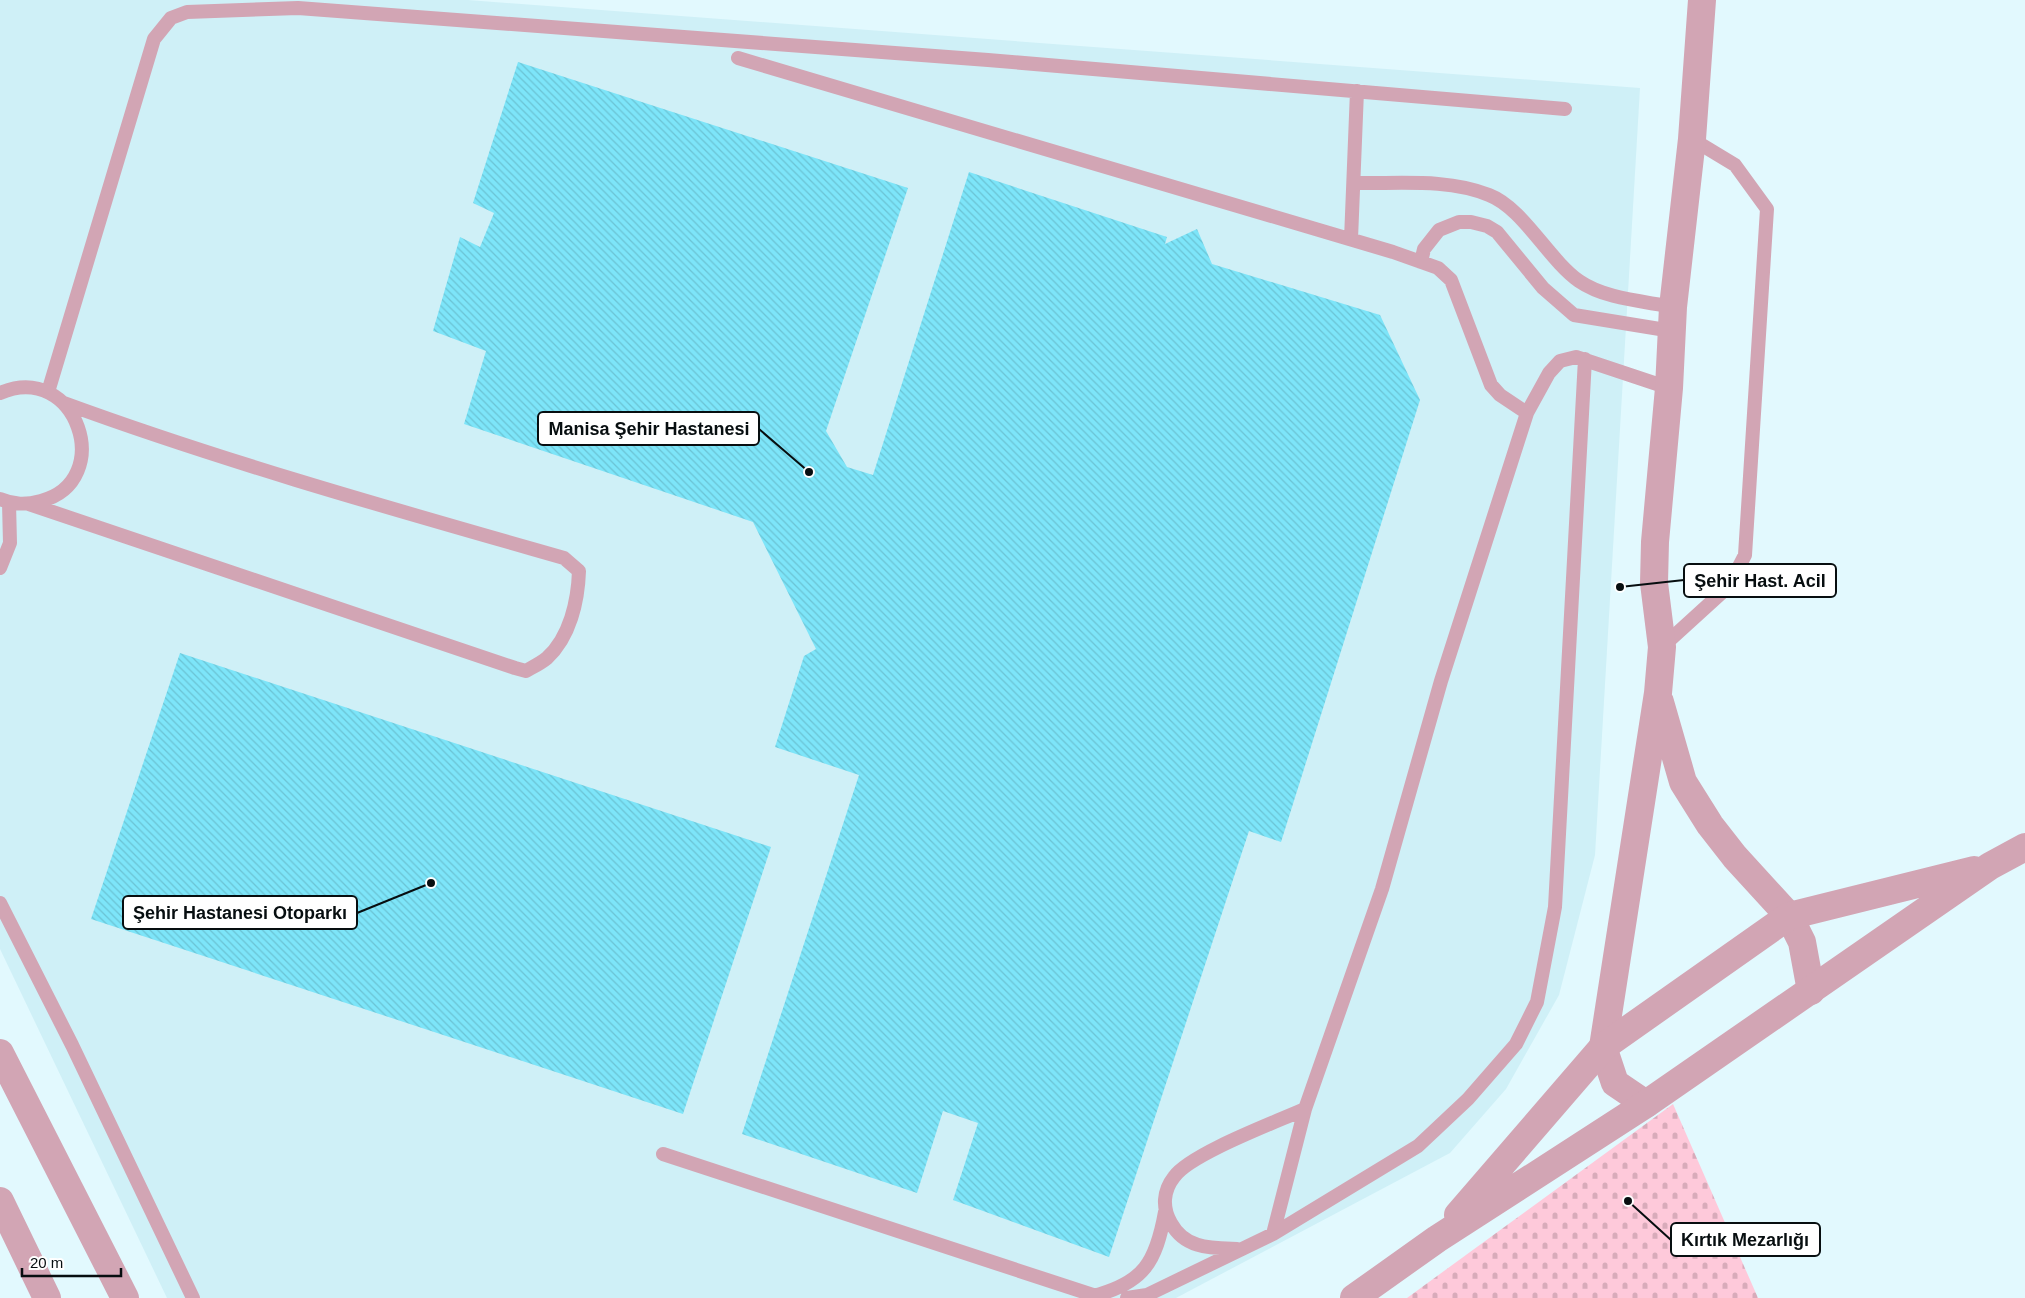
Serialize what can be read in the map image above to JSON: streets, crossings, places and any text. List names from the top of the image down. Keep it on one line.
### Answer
{"places":["Manisa Şehir Hastanesi","Şehir Hast. Acil","Şehir Hastanesi Otoparkı","Kırtık Mezarlığı"],"scale_bar":"20 m"}
